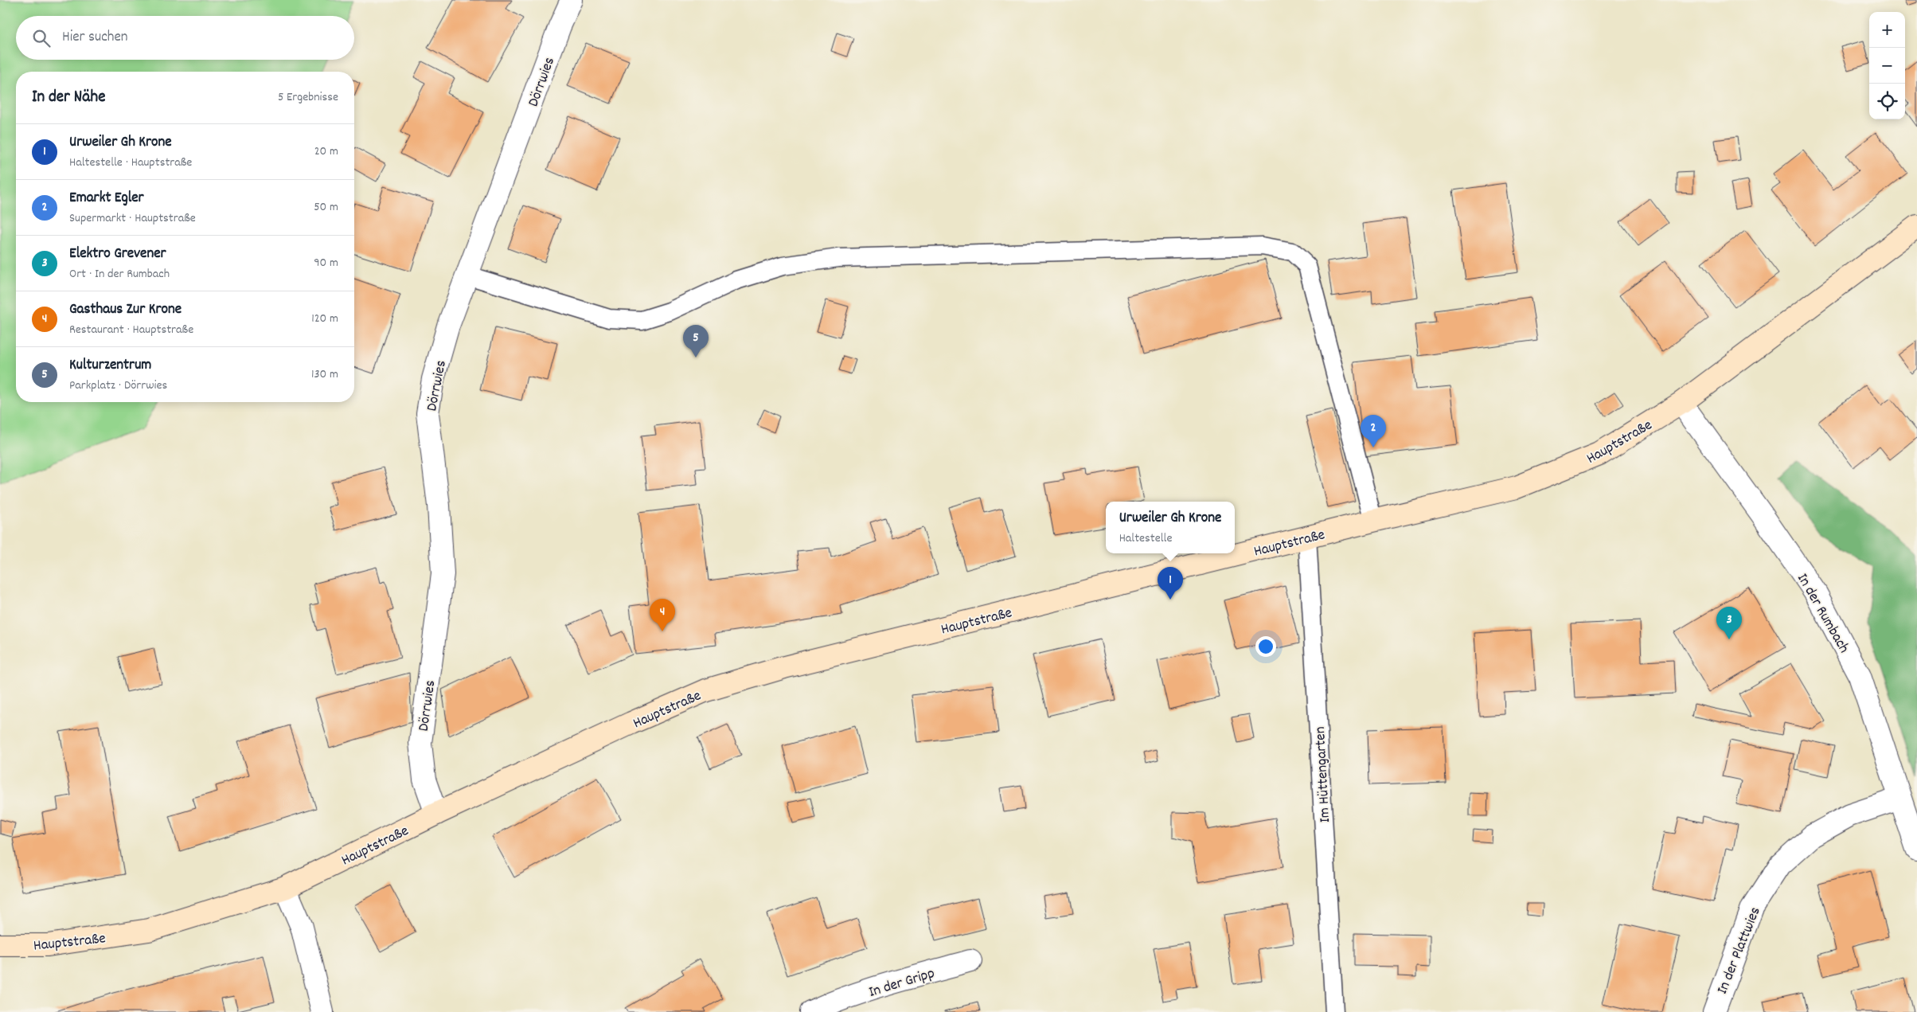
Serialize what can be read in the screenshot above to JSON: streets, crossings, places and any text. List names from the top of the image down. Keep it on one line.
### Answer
{"streets":{"main road":["Hauptstraße"],"street":["Dörrwies","In der Rumbach","In der Plattwies","In der Gripp"],"lane":["Im Hüttengarten"]},"crossings":[["Dörrwies","Hauptstraße"],["Hauptstraße","In der Rumbach"],["Hauptstraße","Im Hüttengarten"],["In der Rumbach","In der Plattwies"]],"page":{"map_buttons":["+","−"],"search":"Hier suchen","heading":["In der Nähe","5 Ergebnisse"],"list":[{"mark":"1","name":"Urweiler Gh Krone","note":"Haltestelle · Hauptstraße","value":"20 m"},{"mark":"2","name":"Emarkt Egler","note":"Supermarkt · Hauptstraße","value":"50 m"},{"mark":"3","name":"Elektro Grevener","note":"Ort · In der Rumbach","value":"90 m"},{"mark":"4","name":"Gasthaus Zur Krone","note":"Restaurant · Hauptstraße","value":"120 m"},{"mark":"5","name":"Kulturzentrum","note":"Parkplatz · Dörrwies","value":"130 m"}],"pins":["5","2","1","4","3"],"popup":["Urweiler Gh Krone","Haltestelle"]}}
